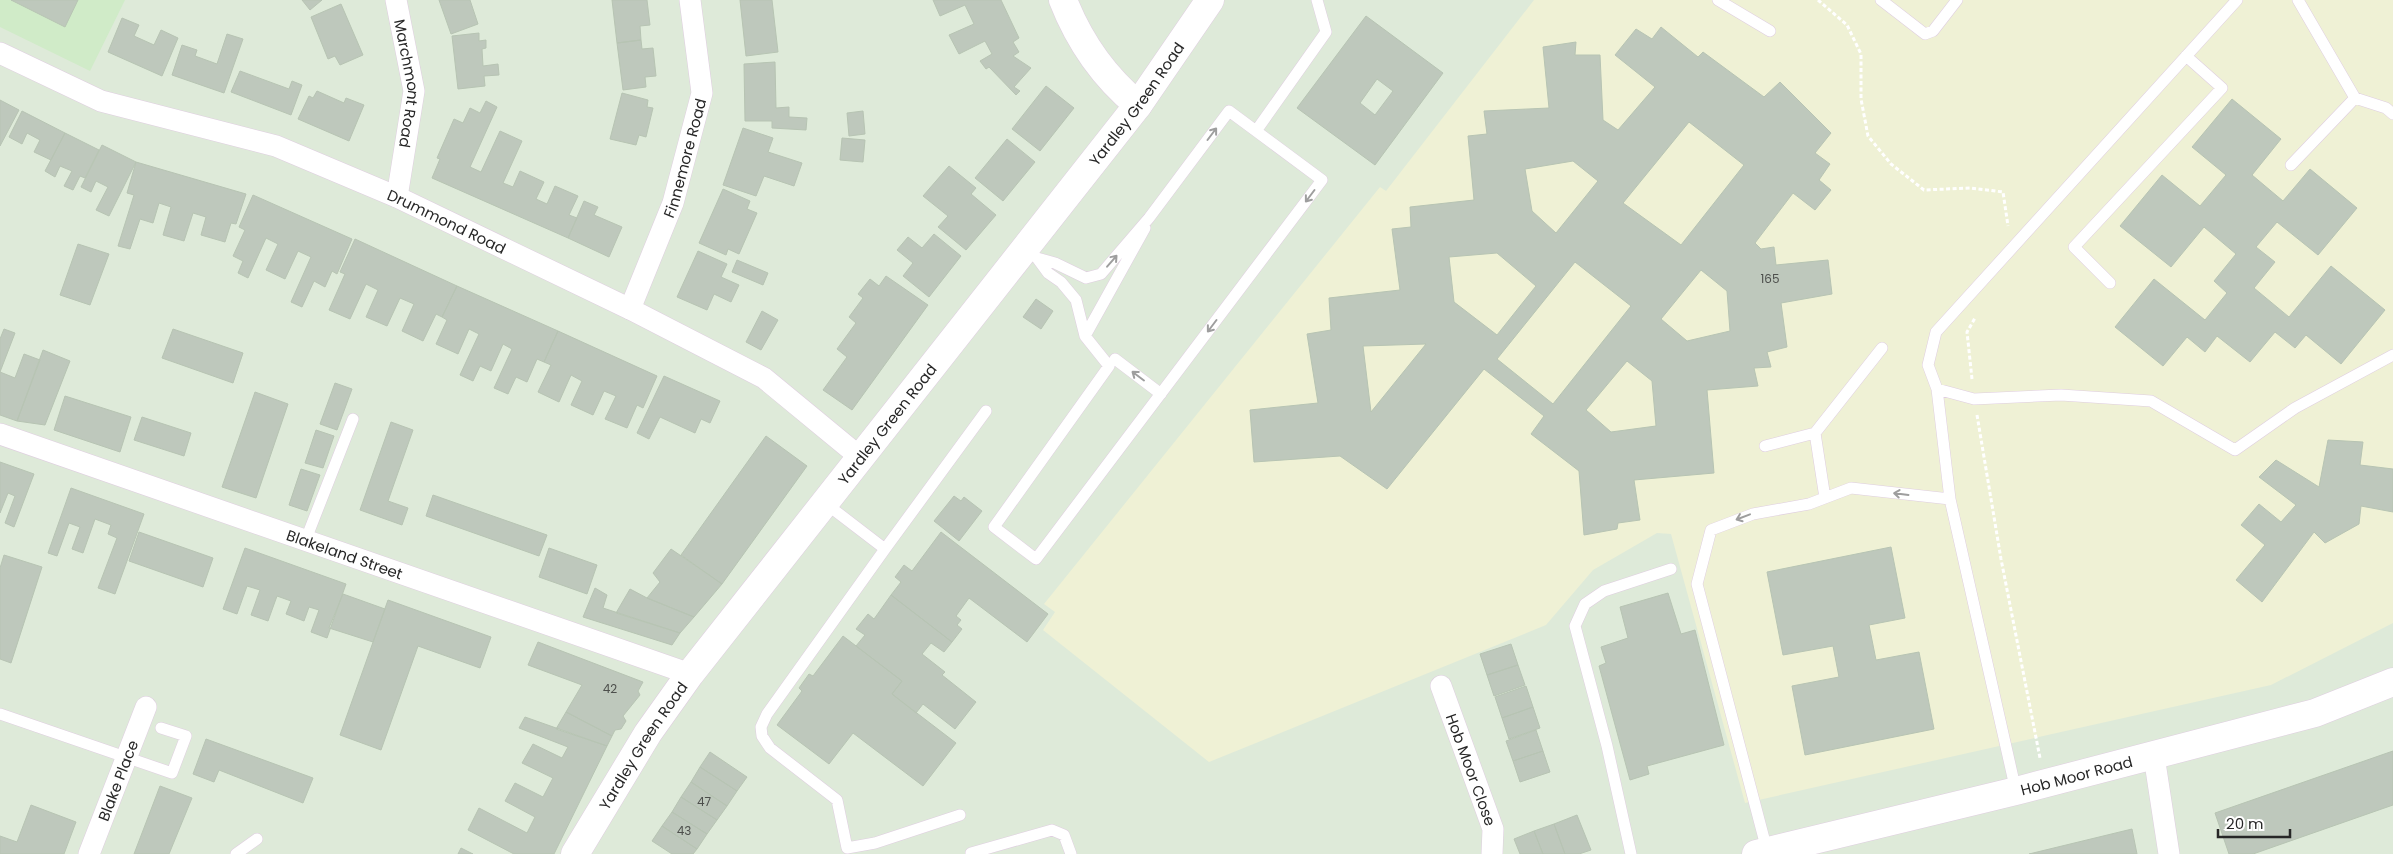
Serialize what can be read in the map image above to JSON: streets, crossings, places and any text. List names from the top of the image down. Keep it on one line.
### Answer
{"streets":{"street":["Marchmont Road","Yardley Green Road","Finnemore Road","Drummond Road","Blakeland Street","Hob Moor Close","Hob Moor Road","Blake Place"]},"crossings":[["Marchmont Road","Drummond Road"],["Yardley Green Road","Drummond Road"],["Yardley Green Road","Blakeland Street"],["Finnemore Road","Drummond Road"]],"house_numbers":["165","42","47","43"],"scale_bar":"20 m"}
